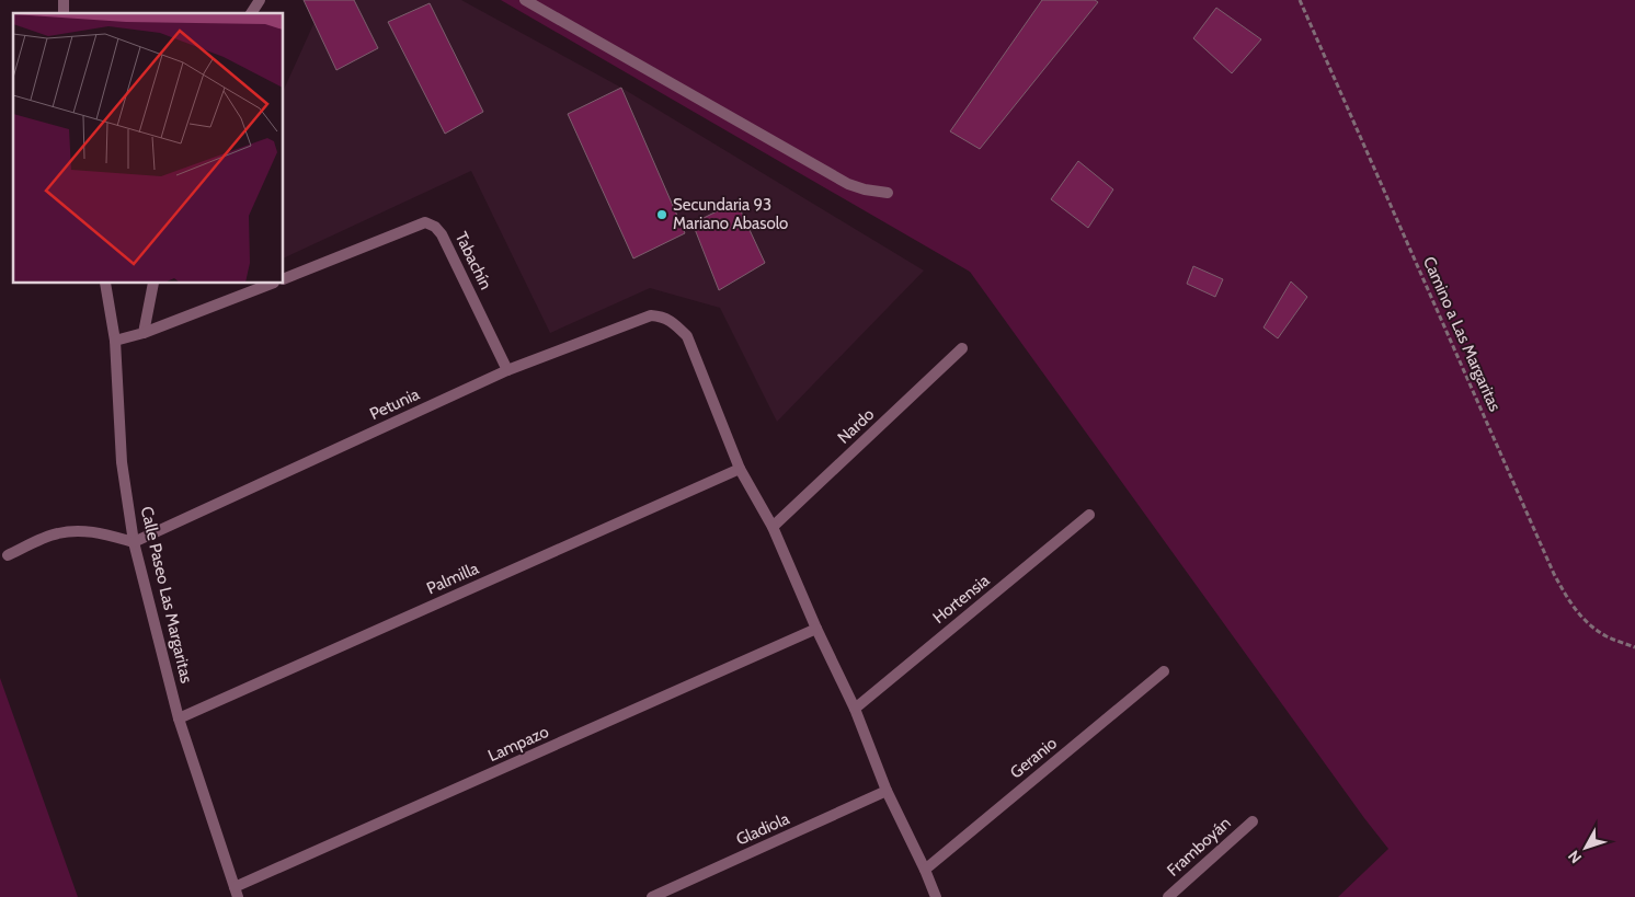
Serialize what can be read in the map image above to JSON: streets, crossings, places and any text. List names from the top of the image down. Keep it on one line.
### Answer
{"streets":{"street":["Tabachín","Petunia","Nardo","Palmilla","Calle Paseo Las Margaritas","Hortensia","Lampazo","Geranio","Gladiola","Framboyán"],"path":["Camino a Las Margaritas"]},"crossings":[["Tabachín","Petunia"],["Petunia","Palmilla"],["Petunia","Calle Paseo Las Margaritas"],["Palmilla","Calle Paseo Las Margaritas"],["Calle Paseo Las Margaritas","Lampazo"]],"places":["Secundaria 93 Mariano Abasolo"],"north":"bottom left"}
